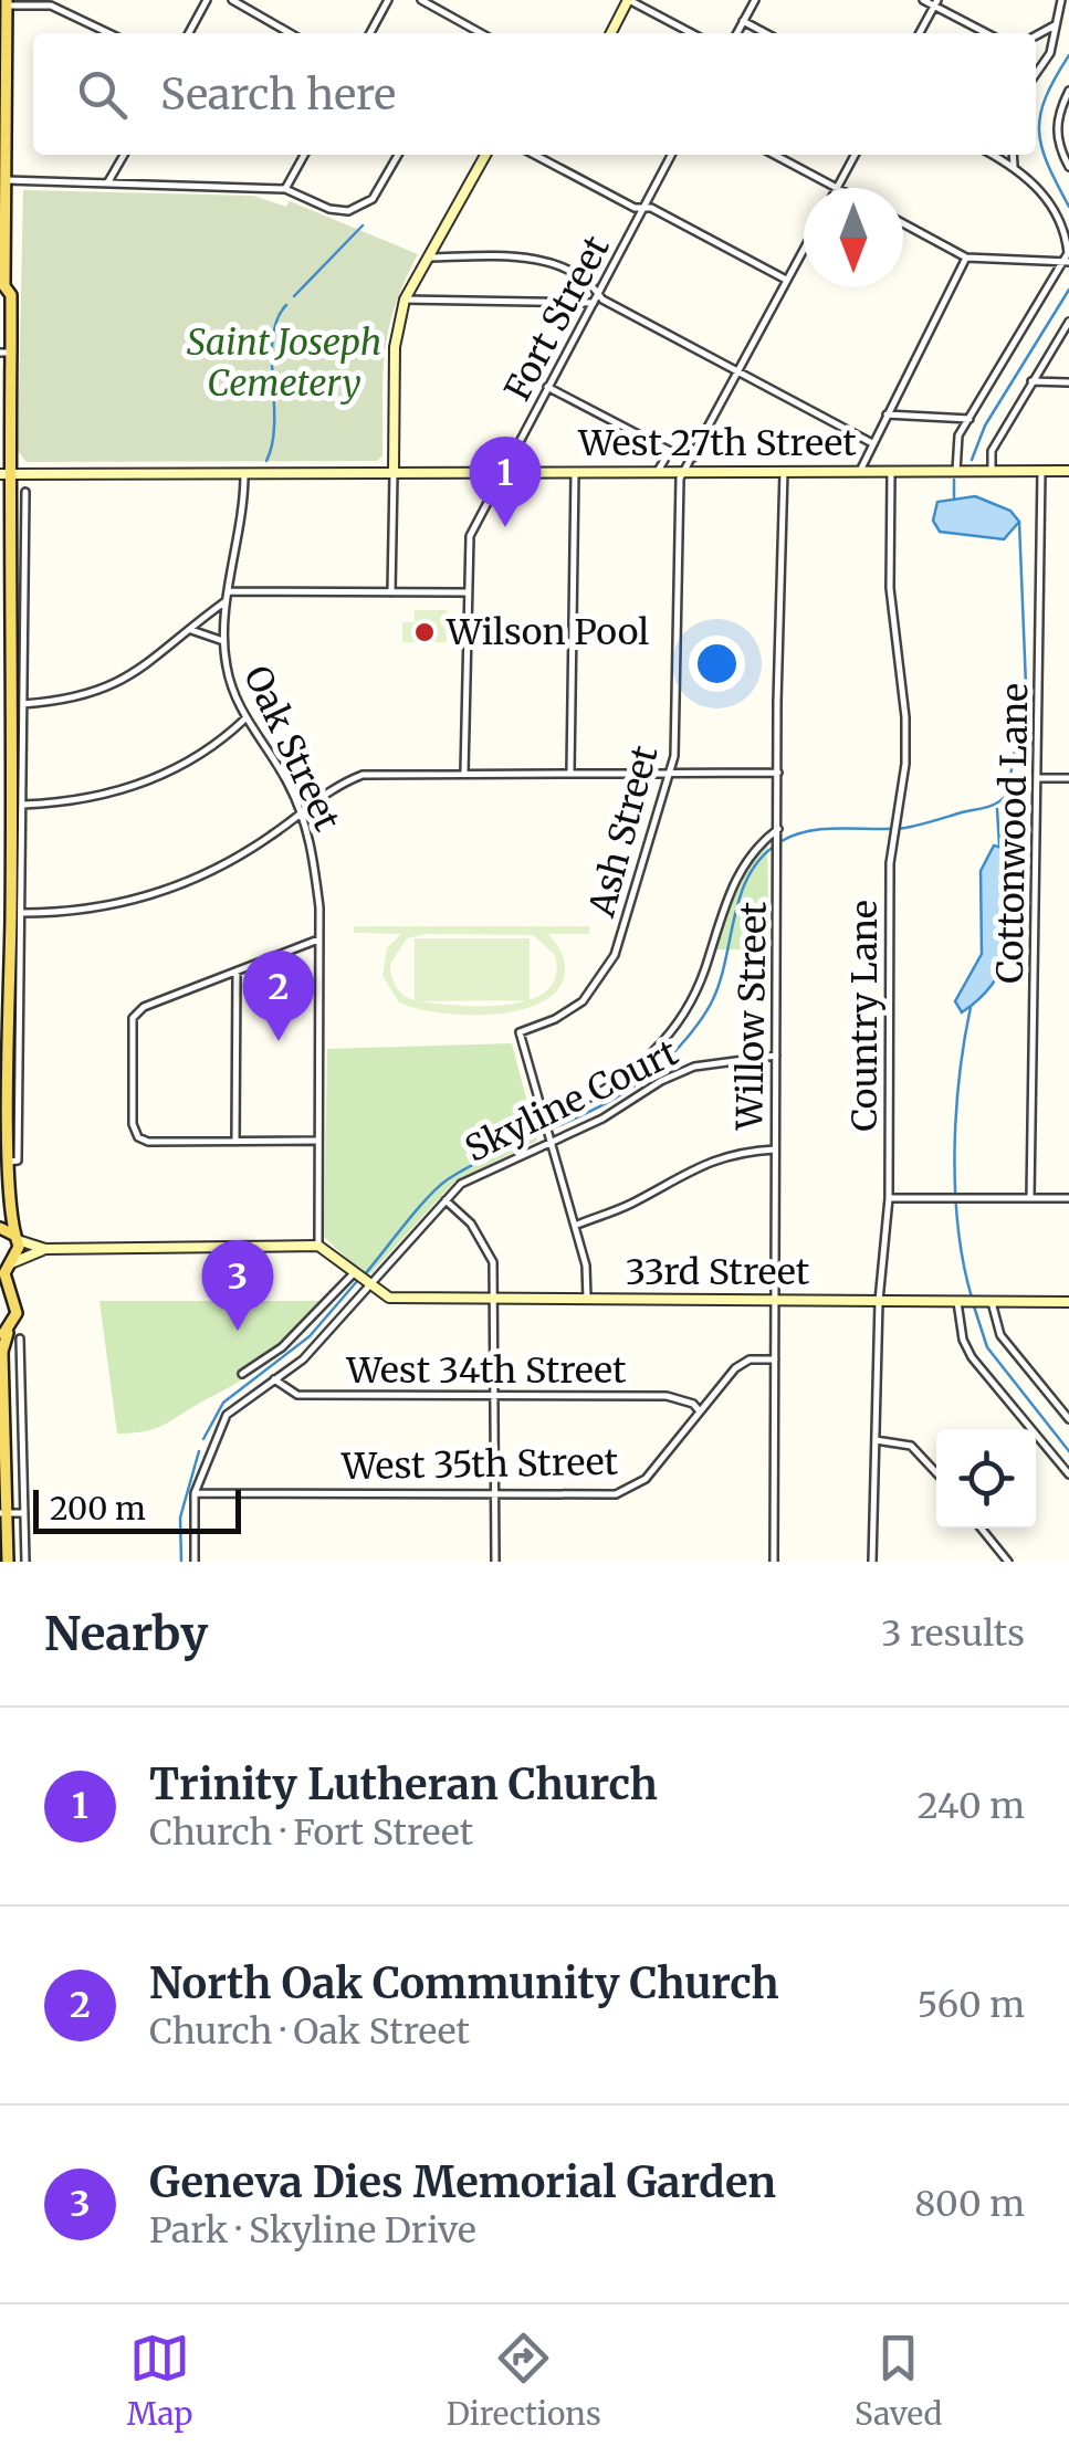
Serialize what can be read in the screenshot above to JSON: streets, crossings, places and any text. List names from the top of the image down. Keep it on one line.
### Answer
{"streets":{"street":["Fort Street","West 27th Street","Oak Street","Ash Street","Cottonwood Lane","Willow Street","Country Lane","Skyline Court","33rd Street","West 34th Street","West 35th Street"]},"crossings":[["Fort Street","West 27th Street"],["West 27th Street","Oak Street"],["West 27th Street","Ash Street"],["West 27th Street","Cottonwood Lane"],["West 27th Street","Willow Street"],["West 27th Street","Country Lane"],["Ash Street","Skyline Court"],["Ash Street","33rd Street"],["Willow Street","Skyline Court"],["Willow Street","33rd Street"],["Willow Street","West 35th Street"],["Country Lane","33rd Street"],["Skyline Court","33rd Street"],["Skyline Court","West 34th Street"],["Skyline Court","West 35th Street"],["West 34th Street","West 35th Street"]],"parks":["Saint Joseph Cemetery"],"places":["Wilson Pool"],"scale_bar":"200 m","north":"bottom","page":{"search":"Search here","pins":["1","2","3"],"scale":"200 m","heading":["Nearby","3 results"],"list":[{"mark":"1","name":"Trinity Lutheran Church","note":"Church · Fort Street","value":"240 m"},{"mark":"2","name":"North Oak Community Church","note":"Church · Oak Street","value":"560 m"},{"mark":"3","name":"Geneva Dies Memorial Garden","note":"Park · Skyline Drive","value":"800 m"}],"nav":["Map","Directions","Saved"]}}
